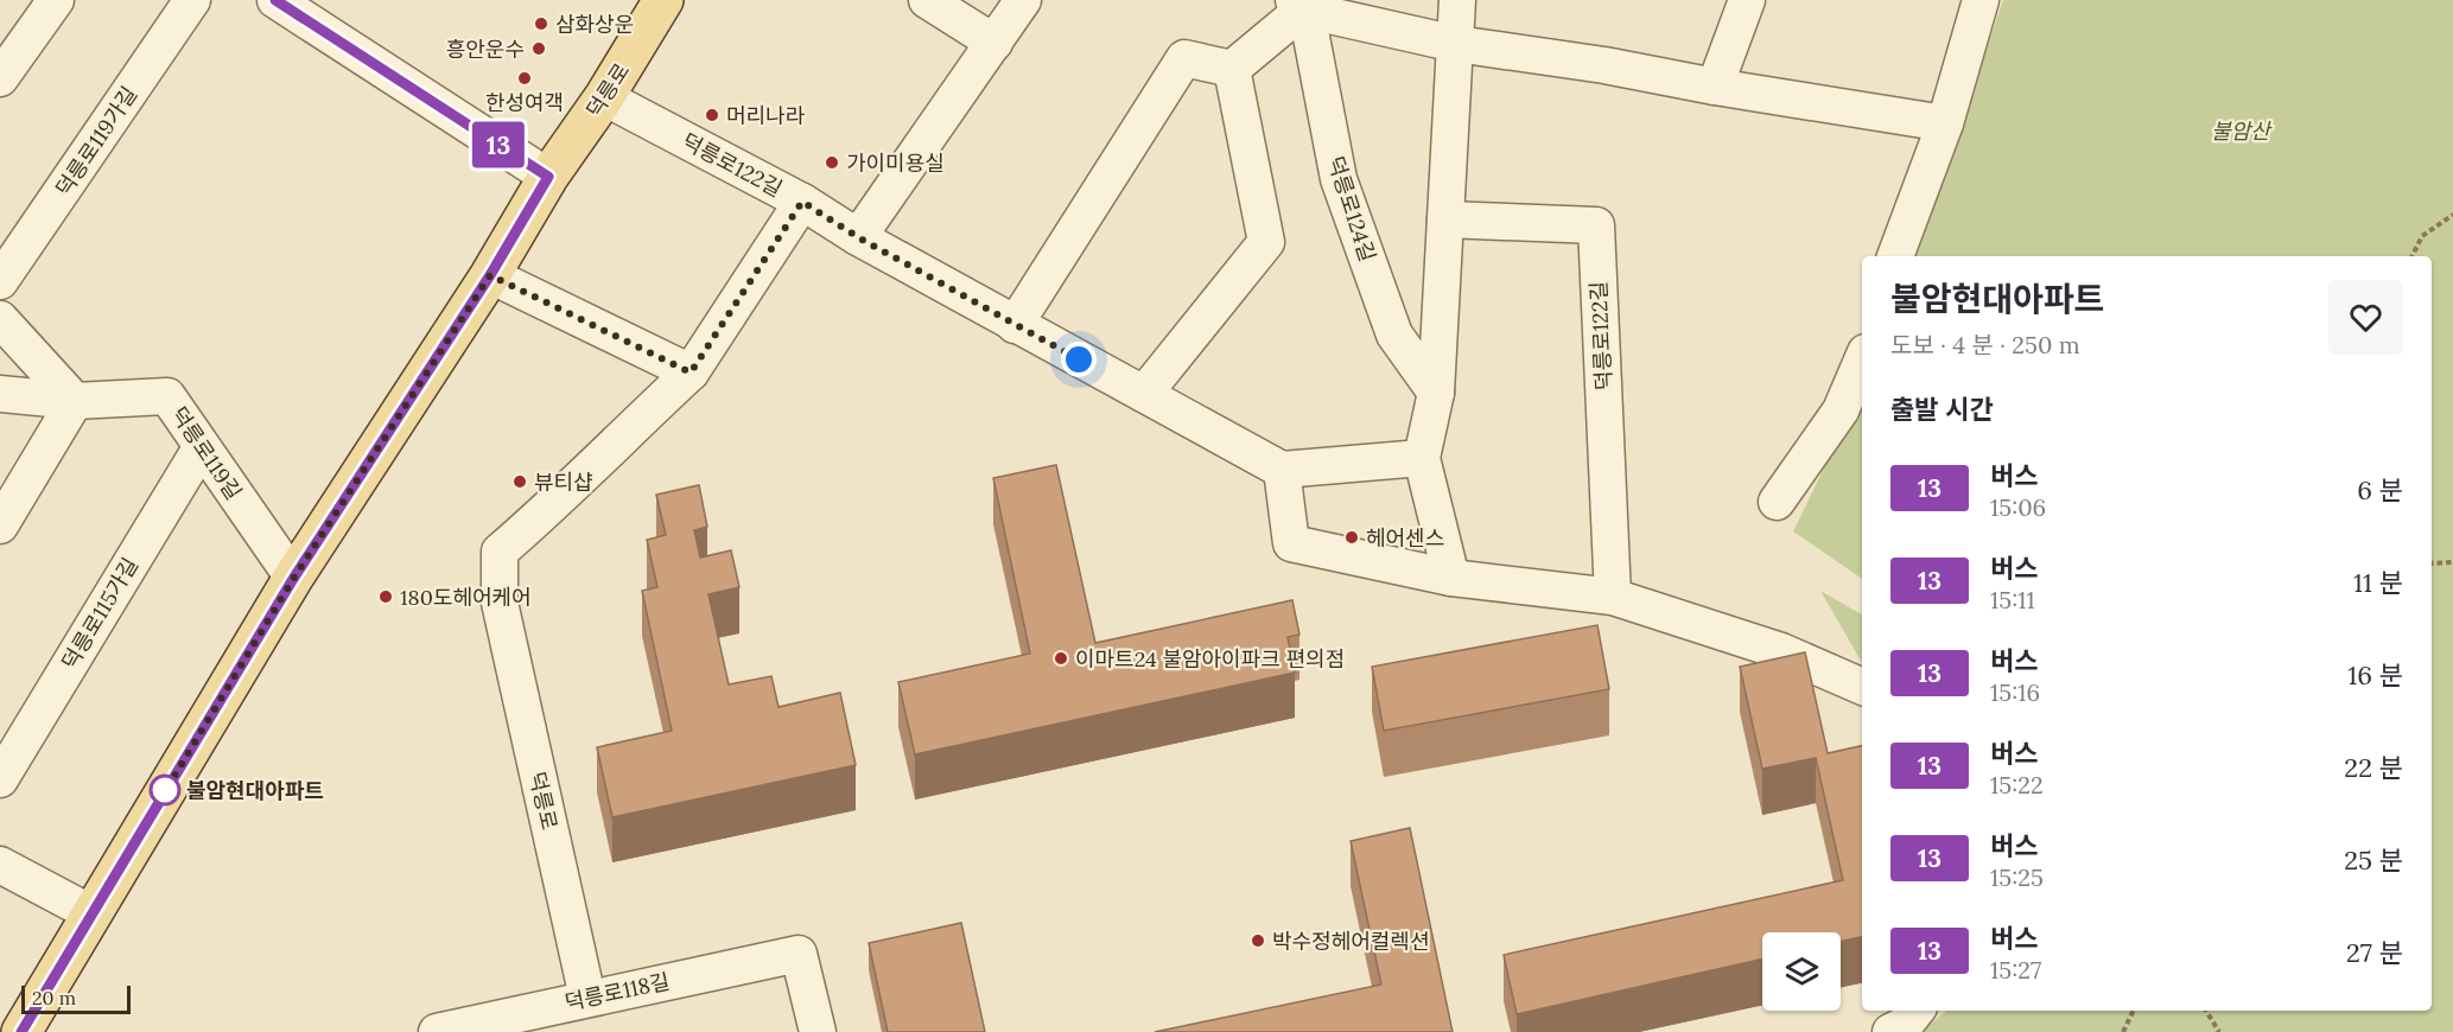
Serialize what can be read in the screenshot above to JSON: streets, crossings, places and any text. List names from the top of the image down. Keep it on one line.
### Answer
{"streets":{"main road":["덕릉로"],"street":["덕릉로119가길","덕릉로122길","덕릉로124길","덕릉로119길","덕릉로115가길","덕릉로118길"]},"crossings":[["덕릉로","덕릉로122길"],["덕릉로","덕릉로119길"],["덕릉로","덕릉로118길"],["덕릉로119길","덕릉로115가길"]],"parks":["불암산"],"places":["삼화상운","흥안운수","한성여객","머리나라","가이미용실","뷰티샵","헤어센스","180도헤어케어","이마트24 불암아이파크 편의점","불암현대아파트","박수정헤어컬렉션"],"lines":["bus line 13"],"scale_bar":"20 m","page":{"on_map":"13","heading":[["불암현대아파트","도보 · 4 분 · 250 m"],"출발 시간"],"list":[{"mark":"13","name":"버스","note":"15:06","value":"6 분"},{"mark":"13","name":"버스","note":"15:11","value":"11 분"},{"mark":"13","name":"버스","note":"15:16","value":"16 분"},{"mark":"13","name":"버스","note":"15:22","value":"22 분"},{"mark":"13","name":"버스","note":"15:25","value":"25 분"},{"mark":"13","name":"버스","note":"15:27","value":"27 분"}],"scale":"20 m"}}
